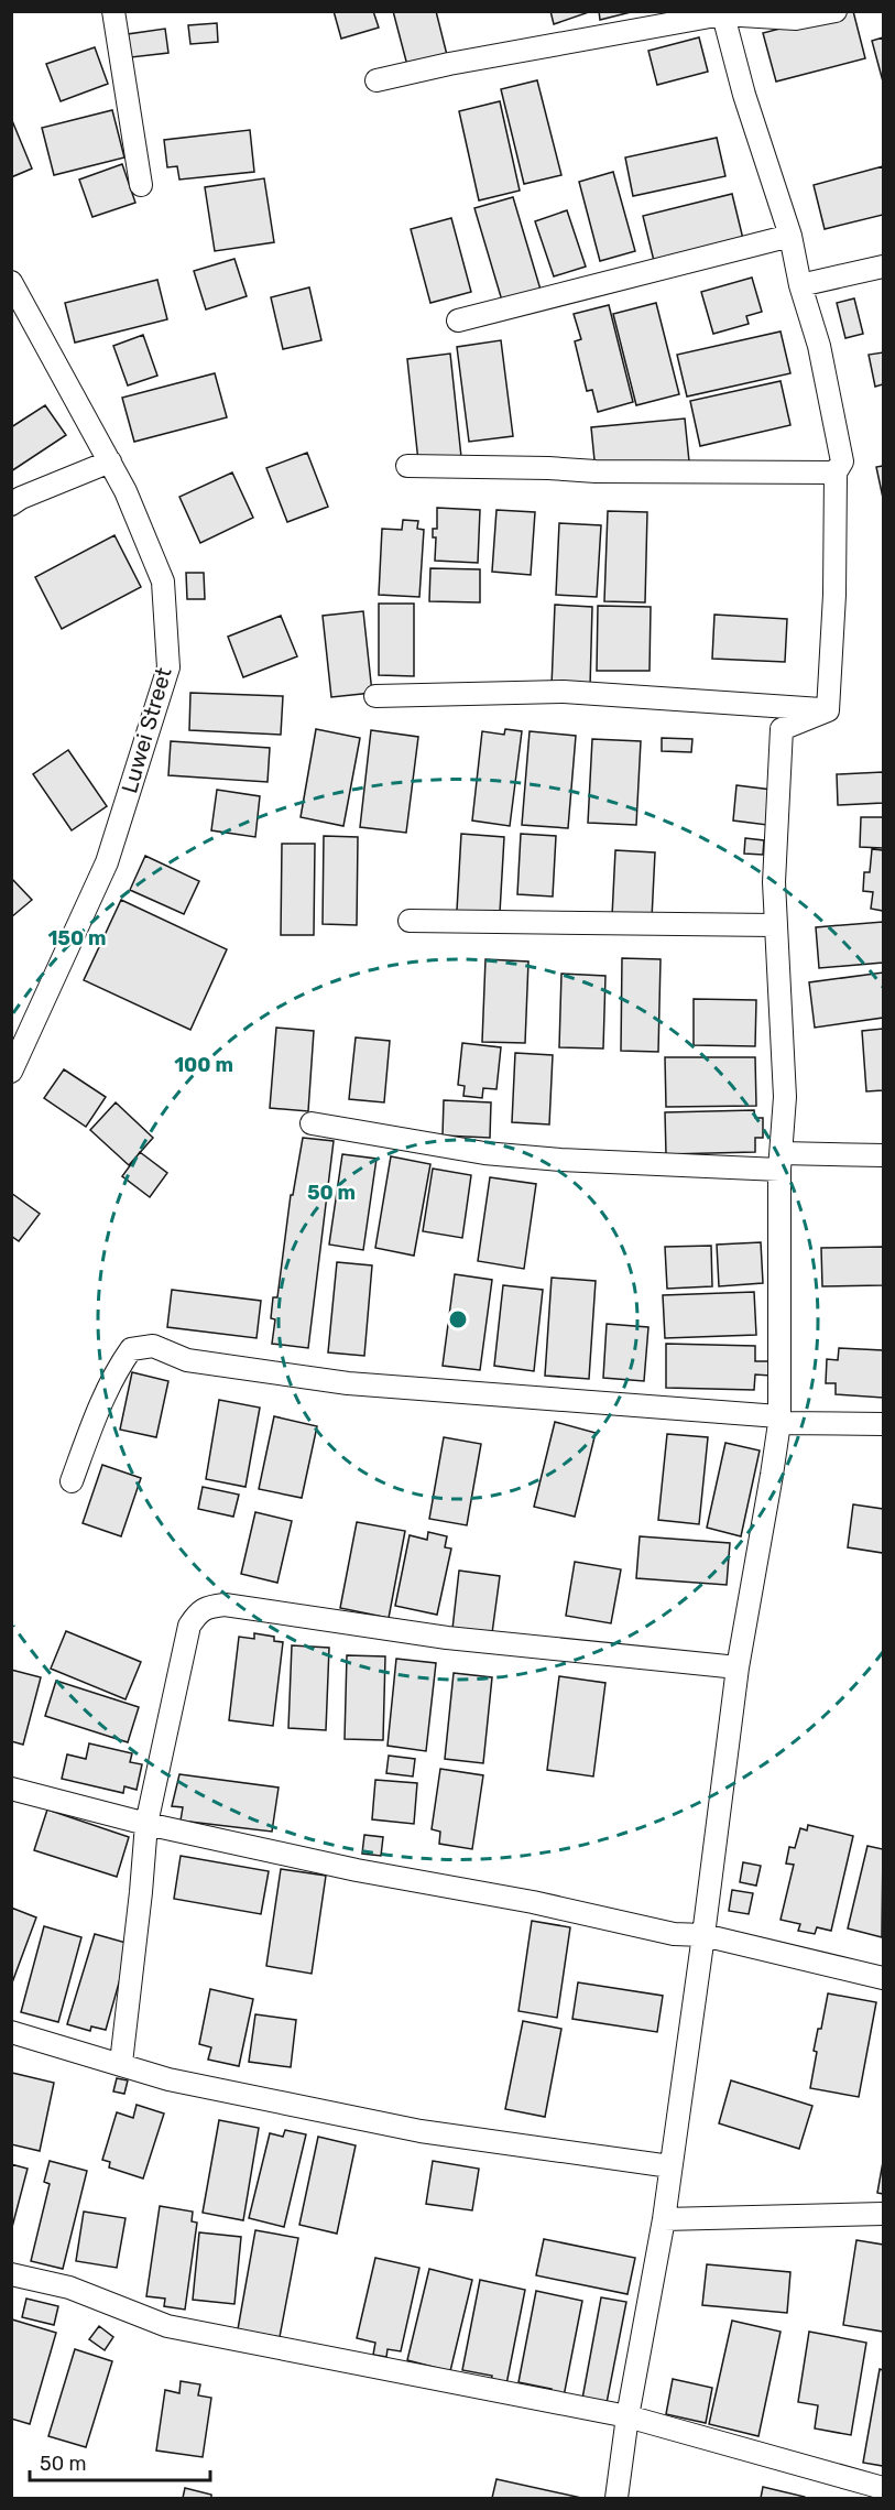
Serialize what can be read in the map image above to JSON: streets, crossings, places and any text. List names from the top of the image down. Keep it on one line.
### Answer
{"streets":{"street":["Luwei Street"]},"scale_bar":"50 m","rings":["150 m","100 m","50 m"]}
